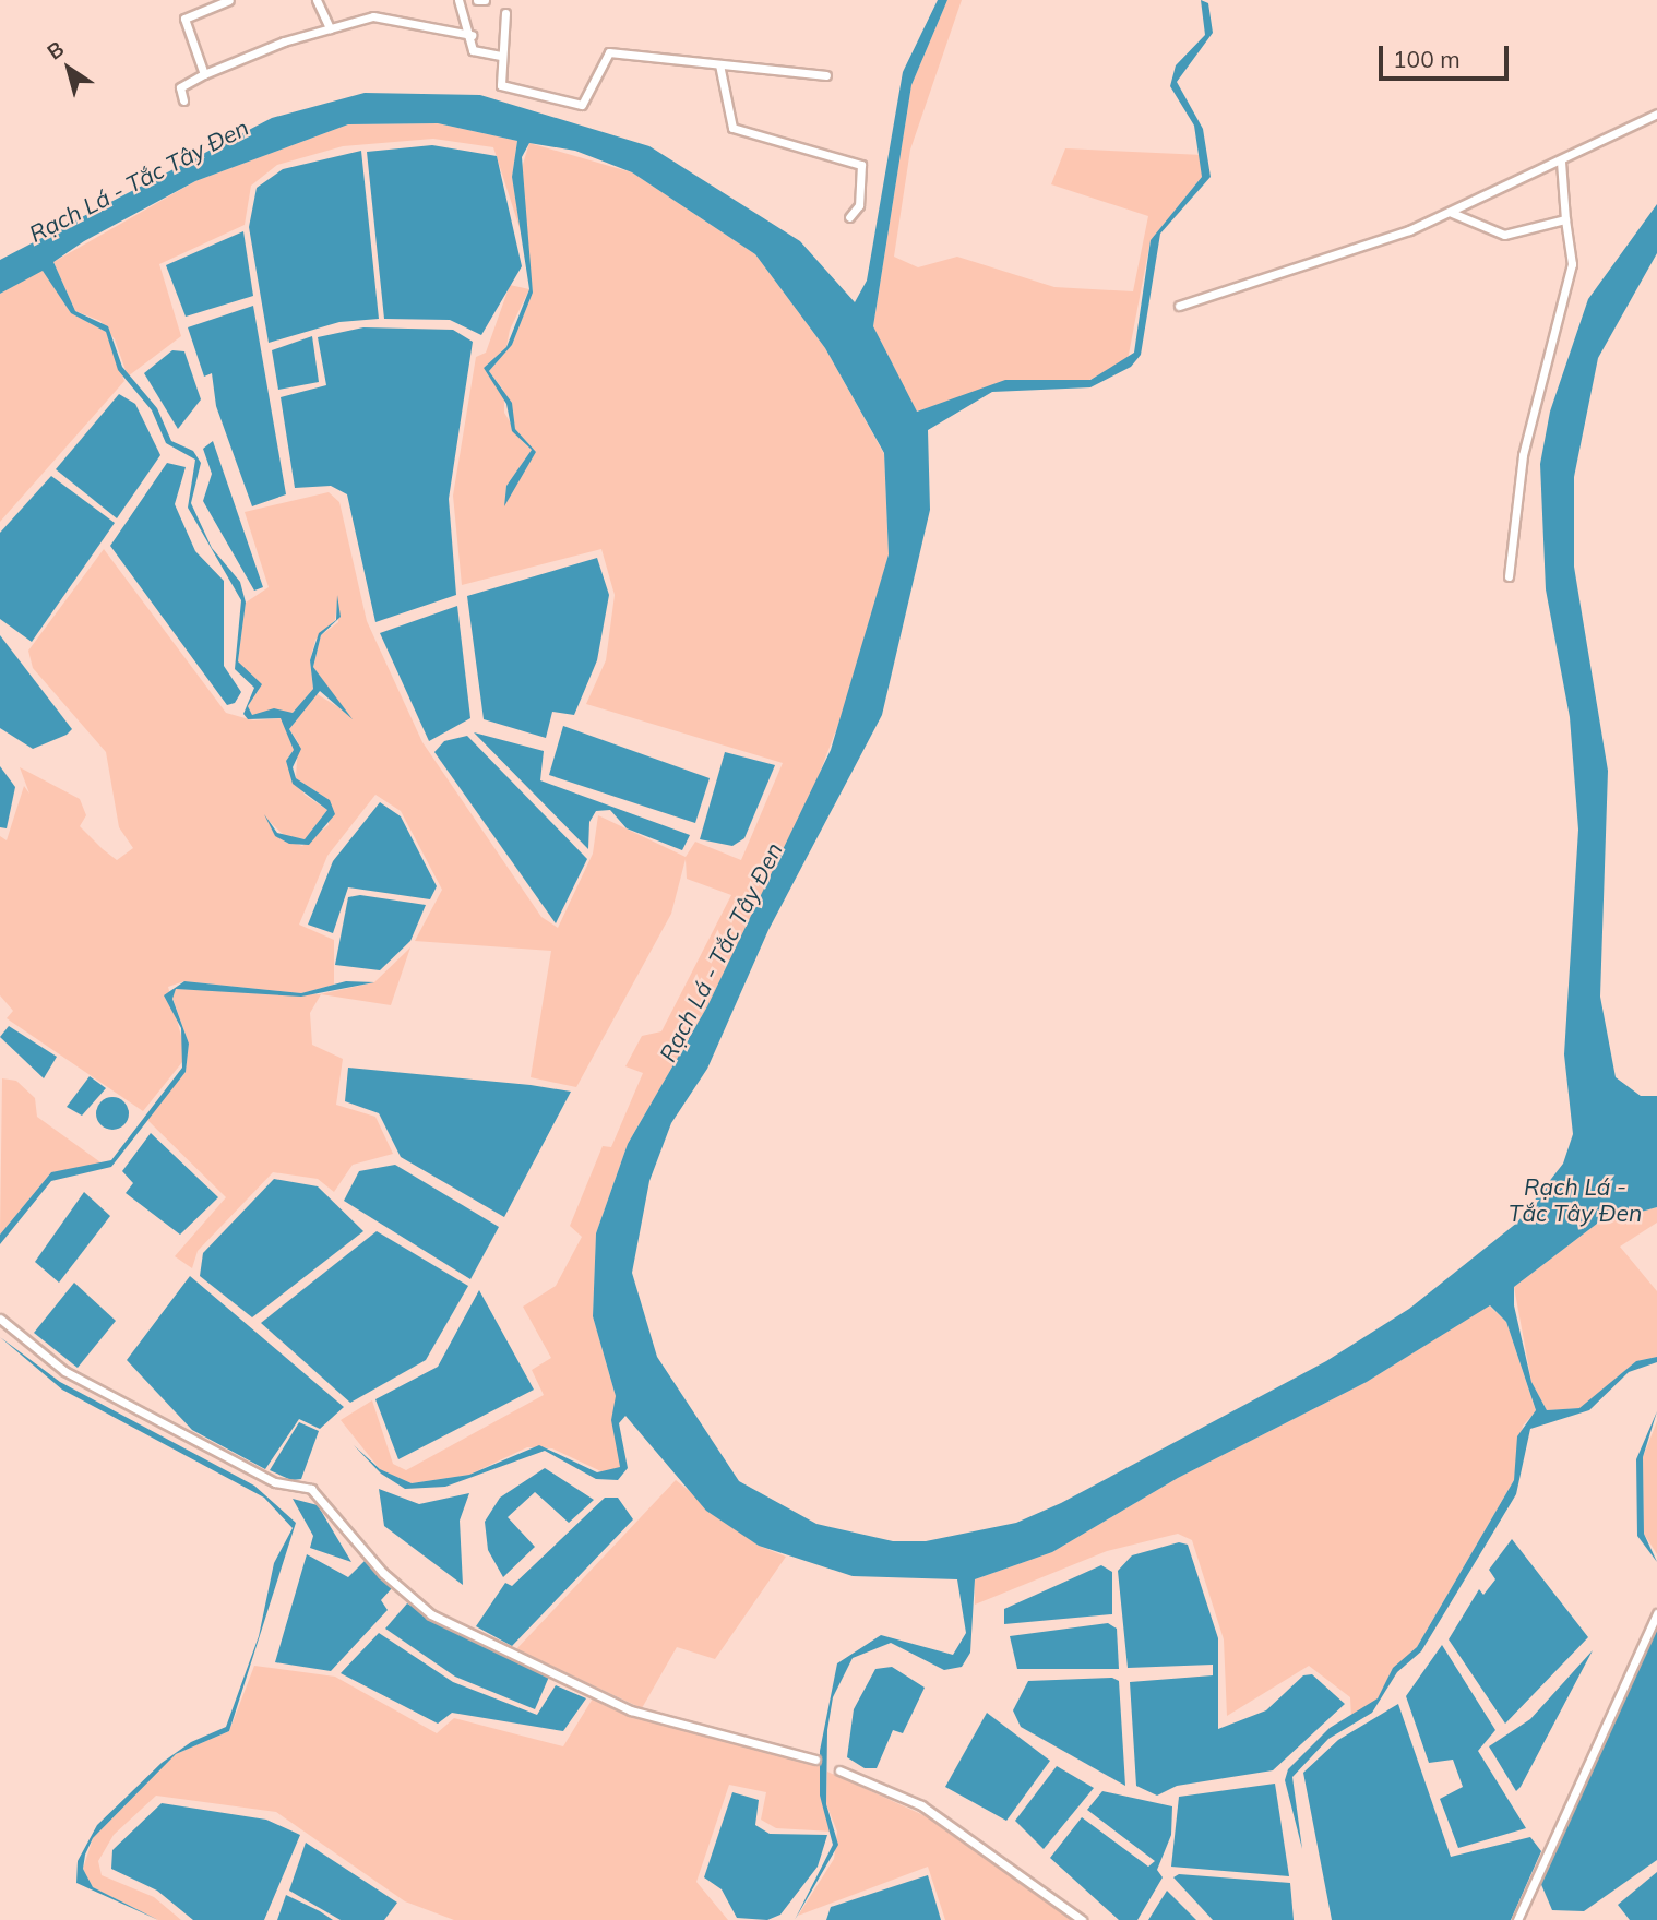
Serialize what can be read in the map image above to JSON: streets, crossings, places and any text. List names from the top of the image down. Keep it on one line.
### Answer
{"water":["Rạch Lá - Tắc Tây Đen"],"scale_bar":"100 m","north":"top left"}
